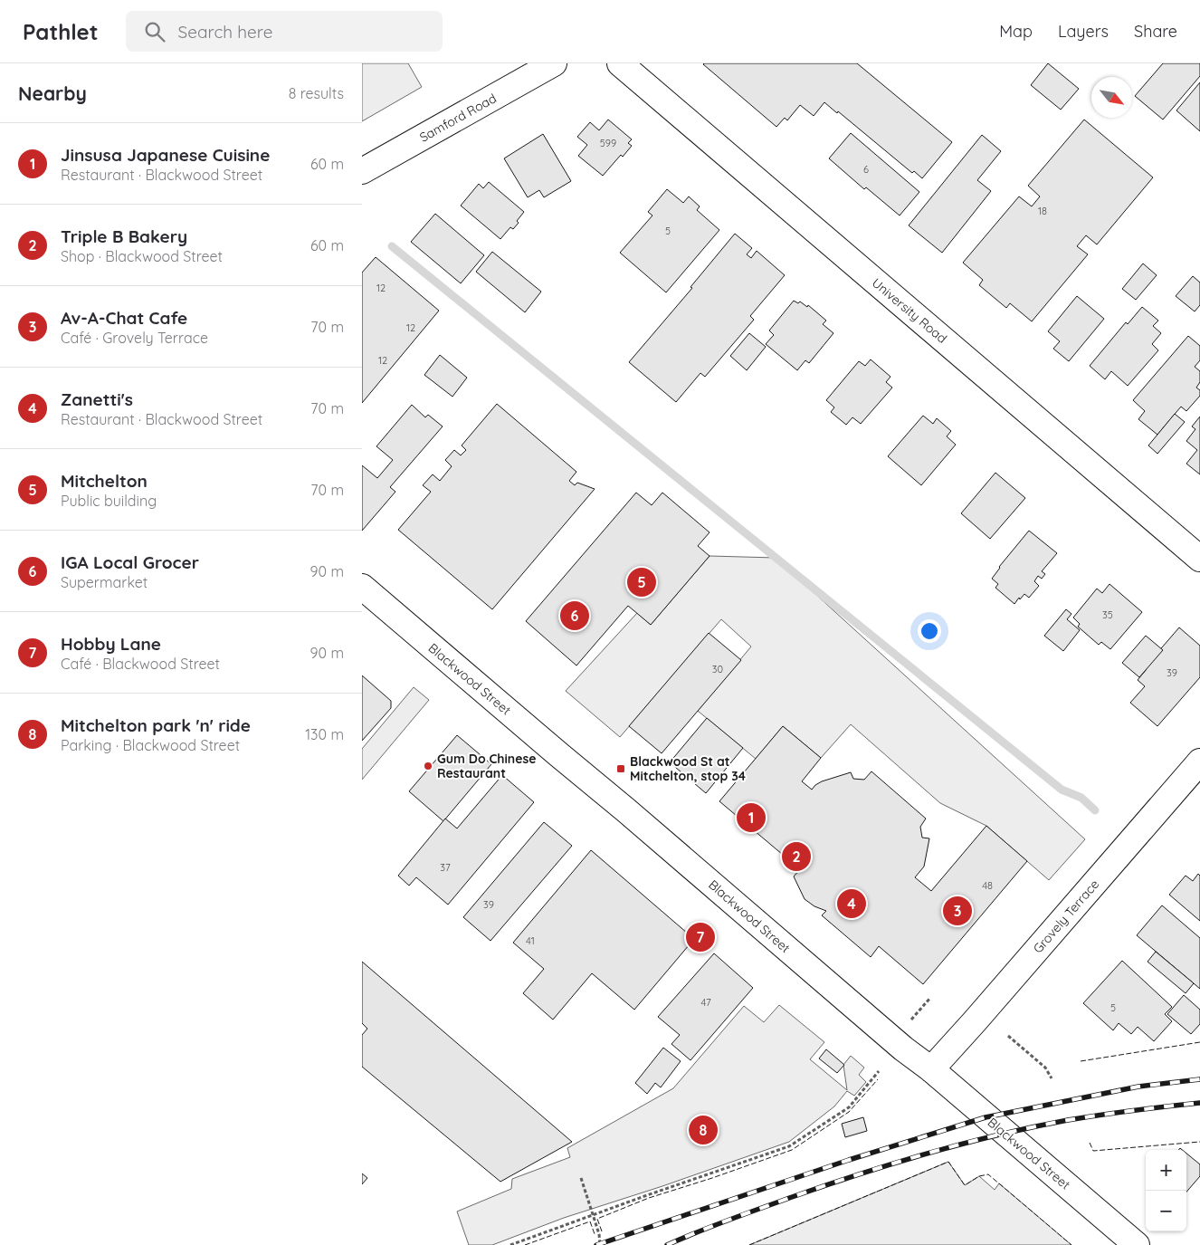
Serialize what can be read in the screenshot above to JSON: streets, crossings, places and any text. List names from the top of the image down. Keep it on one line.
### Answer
{"streets":{"street":["Samford Road","University Road","Blackwood Street","Grovely Terrace"]},"crossings":[["Blackwood Street","Grovely Terrace"]],"places":{"other":["Gum Do Chinese Restaurant"],"transit":["Blackwood St at Mitchelton, stop 34"]},"house_numbers":["599","6","18","5","12","12","12","35","30","39","37","48","39","41","47","5"],"north":"bottom right","page":{"header":"Pathlet","search":"Search here","nav":["Map","Layers","Share"],"heading":["Nearby","8 results"],"list":[{"mark":"1","name":"Jinsusa Japanese Cuisine","note":"Restaurant · Blackwood Street","value":"60 m"},{"mark":"2","name":"Triple B Bakery","note":"Shop · Blackwood Street","value":"60 m"},{"mark":"3","name":"Av-A-Chat Cafe","note":"Café · Grovely Terrace","value":"70 m"},{"mark":"4","name":"Zanetti's","note":"Restaurant · Blackwood Street","value":"70 m"},{"mark":"5","name":"Mitchelton","note":"Public building","value":"70 m"},{"mark":"6","name":"IGA Local Grocer","note":"Supermarket","value":"90 m"},{"mark":"7","name":"Hobby Lane","note":"Café · Blackwood Street","value":"90 m"},{"mark":"8","name":"Mitchelton park 'n' ride","note":"Parking · Blackwood Street","value":"130 m"}],"pins":["5","6","1","2","4","3","7","8"],"map_buttons":["+","−"]}}
